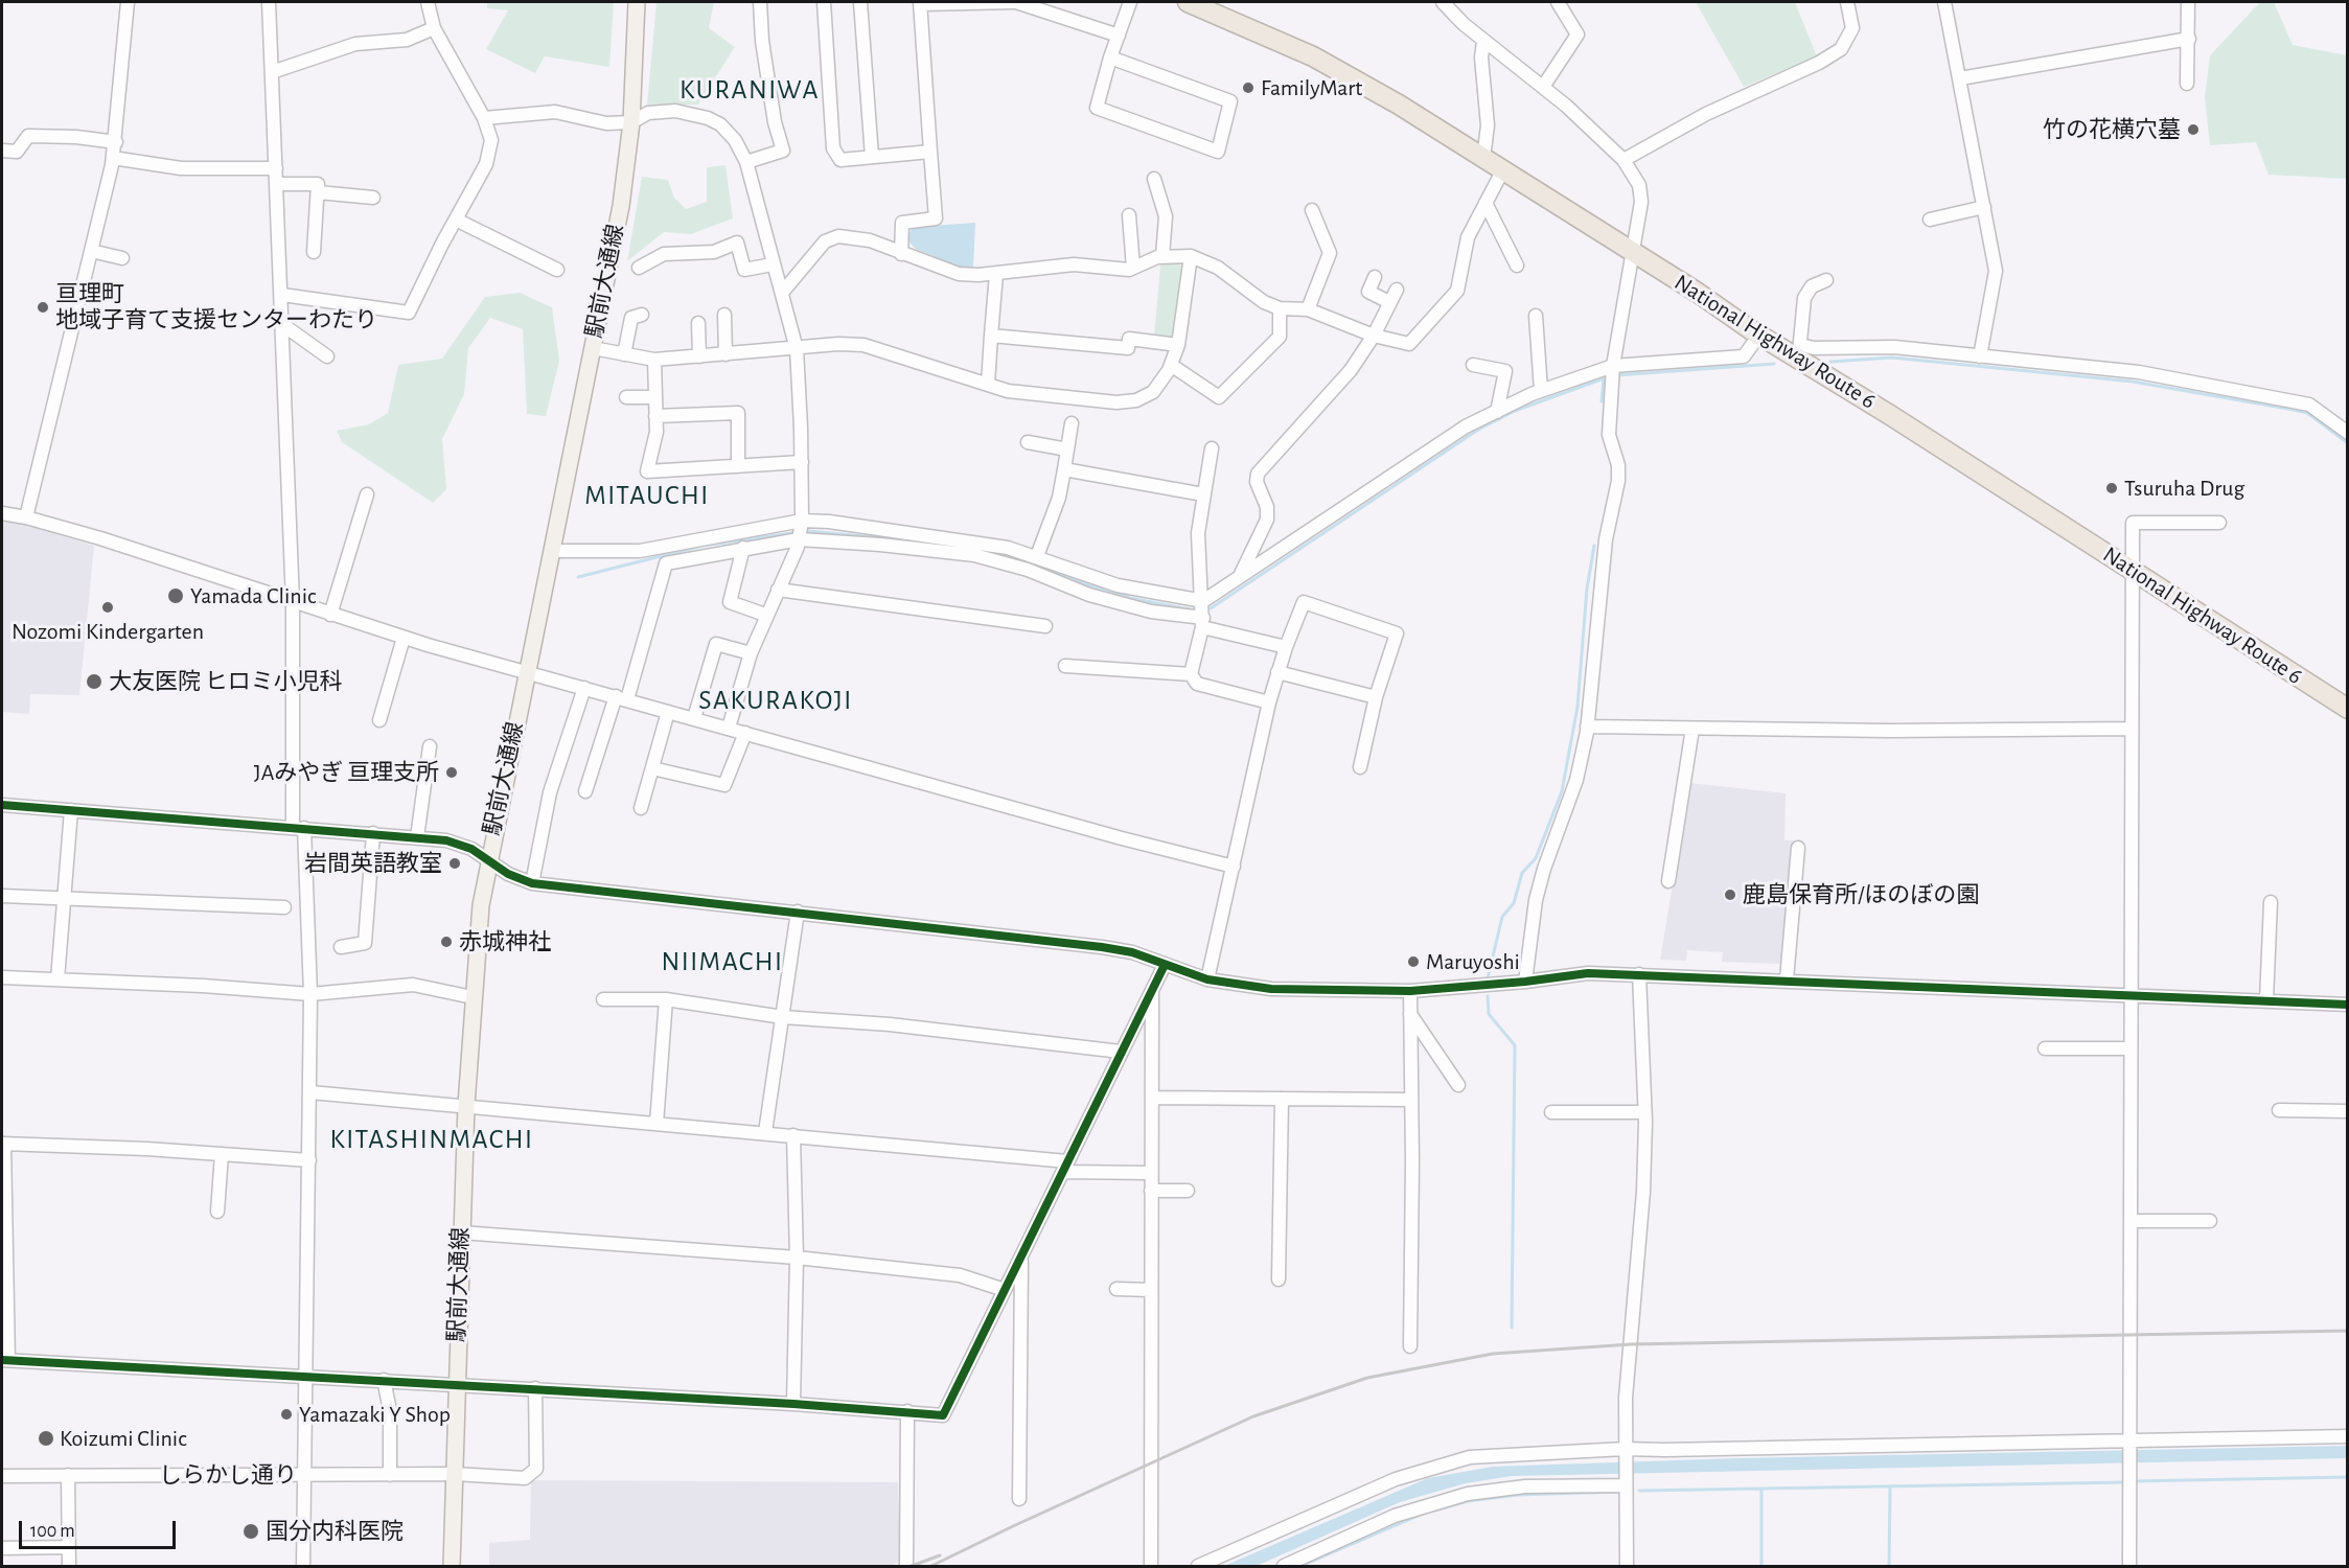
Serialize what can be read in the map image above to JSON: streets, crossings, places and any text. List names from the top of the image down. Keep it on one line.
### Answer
{"streets":{"highway":["National Highway Route 6"],"main road":["駅前大通線"],"street":["しらかし通り"]},"crossings":[["駅前大通線","しらかし通り"]],"districts":["KURANIWA","MITAUCHI","SAKURAKOJI","NIIMACHI","KITASHINMACHI"],"places":["FamilyMart","竹の花横穴墓","亘理町 地域子育て支援センターわたり","Tsuruha Drug","Yamada Clinic","Nozomi Kindergarten","大友医院 ヒロミ小児科","JAみやぎ 亘理支所","岩間英語教室","鹿島保育所/ほのぼの園","赤城神社","Maruyoshi","Yamazaki Y Shop","Koizumi Clinic","国分内科医院"],"scale_bar":"100 m"}
